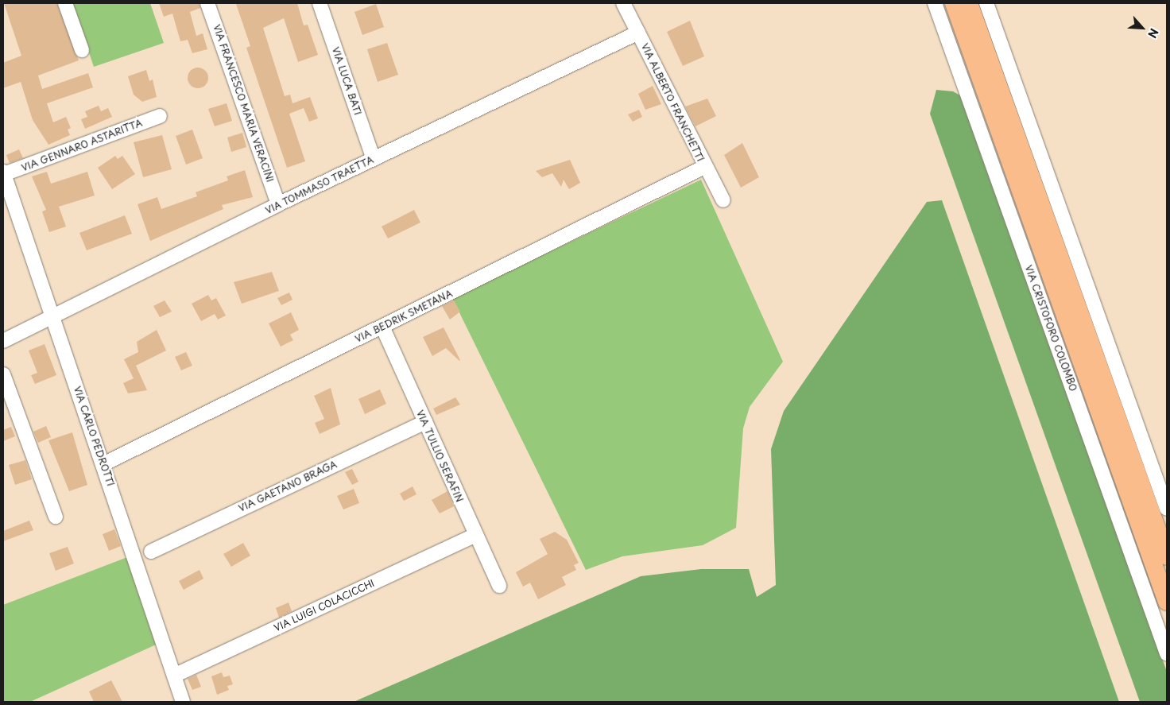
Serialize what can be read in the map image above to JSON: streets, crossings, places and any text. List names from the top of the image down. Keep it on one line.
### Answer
{"streets":{"main road":["VIA CRISTOFORO COLOMBO"],"street":["VIA LUCA BATI","VIA ALBERTO FRANCHETTI","VIA FRANCESCO MARIA VERACINI","VIA GENNARO ASTARITTA","VIA TOMMASO TRAETTA","VIA BEDRIK SMETANA","VIA CARLO PEDROTTI","VIA TULLIO SERAFIN","VIA GAETANO BRAGA","VIA LUIGI COLACICCHI"]},"crossings":[["VIA LUCA BATI","VIA TOMMASO TRAETTA"],["VIA ALBERTO FRANCHETTI","VIA TOMMASO TRAETTA"],["VIA ALBERTO FRANCHETTI","VIA BEDRIK SMETANA"],["VIA FRANCESCO MARIA VERACINI","VIA TOMMASO TRAETTA"],["VIA GENNARO ASTARITTA","VIA CARLO PEDROTTI"],["VIA TOMMASO TRAETTA","VIA CARLO PEDROTTI"],["VIA BEDRIK SMETANA","VIA CARLO PEDROTTI"],["VIA BEDRIK SMETANA","VIA TULLIO SERAFIN"],["VIA CARLO PEDROTTI","VIA LUIGI COLACICCHI"],["VIA TULLIO SERAFIN","VIA GAETANO BRAGA"],["VIA TULLIO SERAFIN","VIA LUIGI COLACICCHI"]],"north":"bottom right"}
